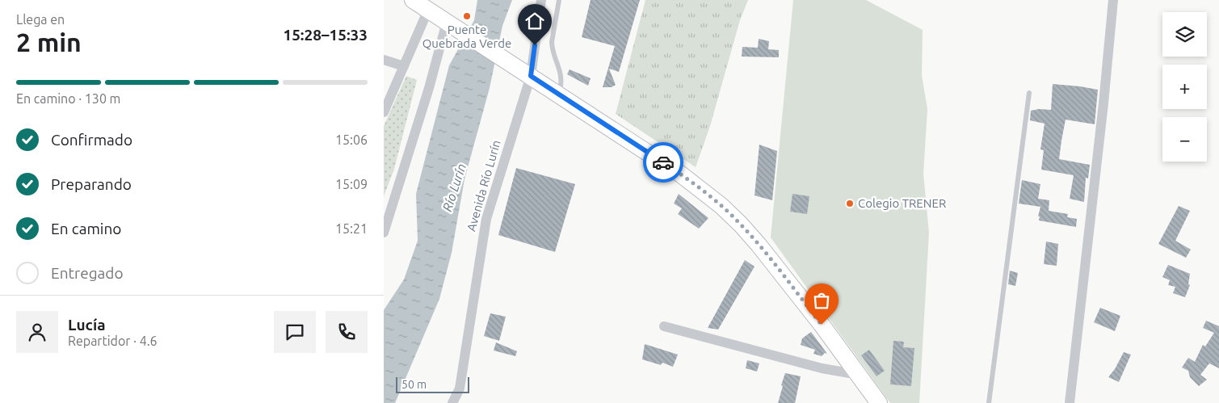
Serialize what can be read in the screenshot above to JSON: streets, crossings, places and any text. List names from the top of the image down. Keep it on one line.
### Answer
{"streets":{"street":["Avenida Río Lurín"]},"water":["Río Lurín"],"places":["Puente Quebrada Verde","Colegio TRENER"],"scale_bar":"50 m","page":{"heading":["2 min","Llega en","15:28–15:33"],"panel":["Lucía","Repartidor · 4.6"],"map_buttons":["+","−"],"bar":"En camino · 130 m","list":[["Confirmado","15:06"],["Preparando","15:09"],["En camino","15:21"],"Entregado"],"scale":"50 m"}}
